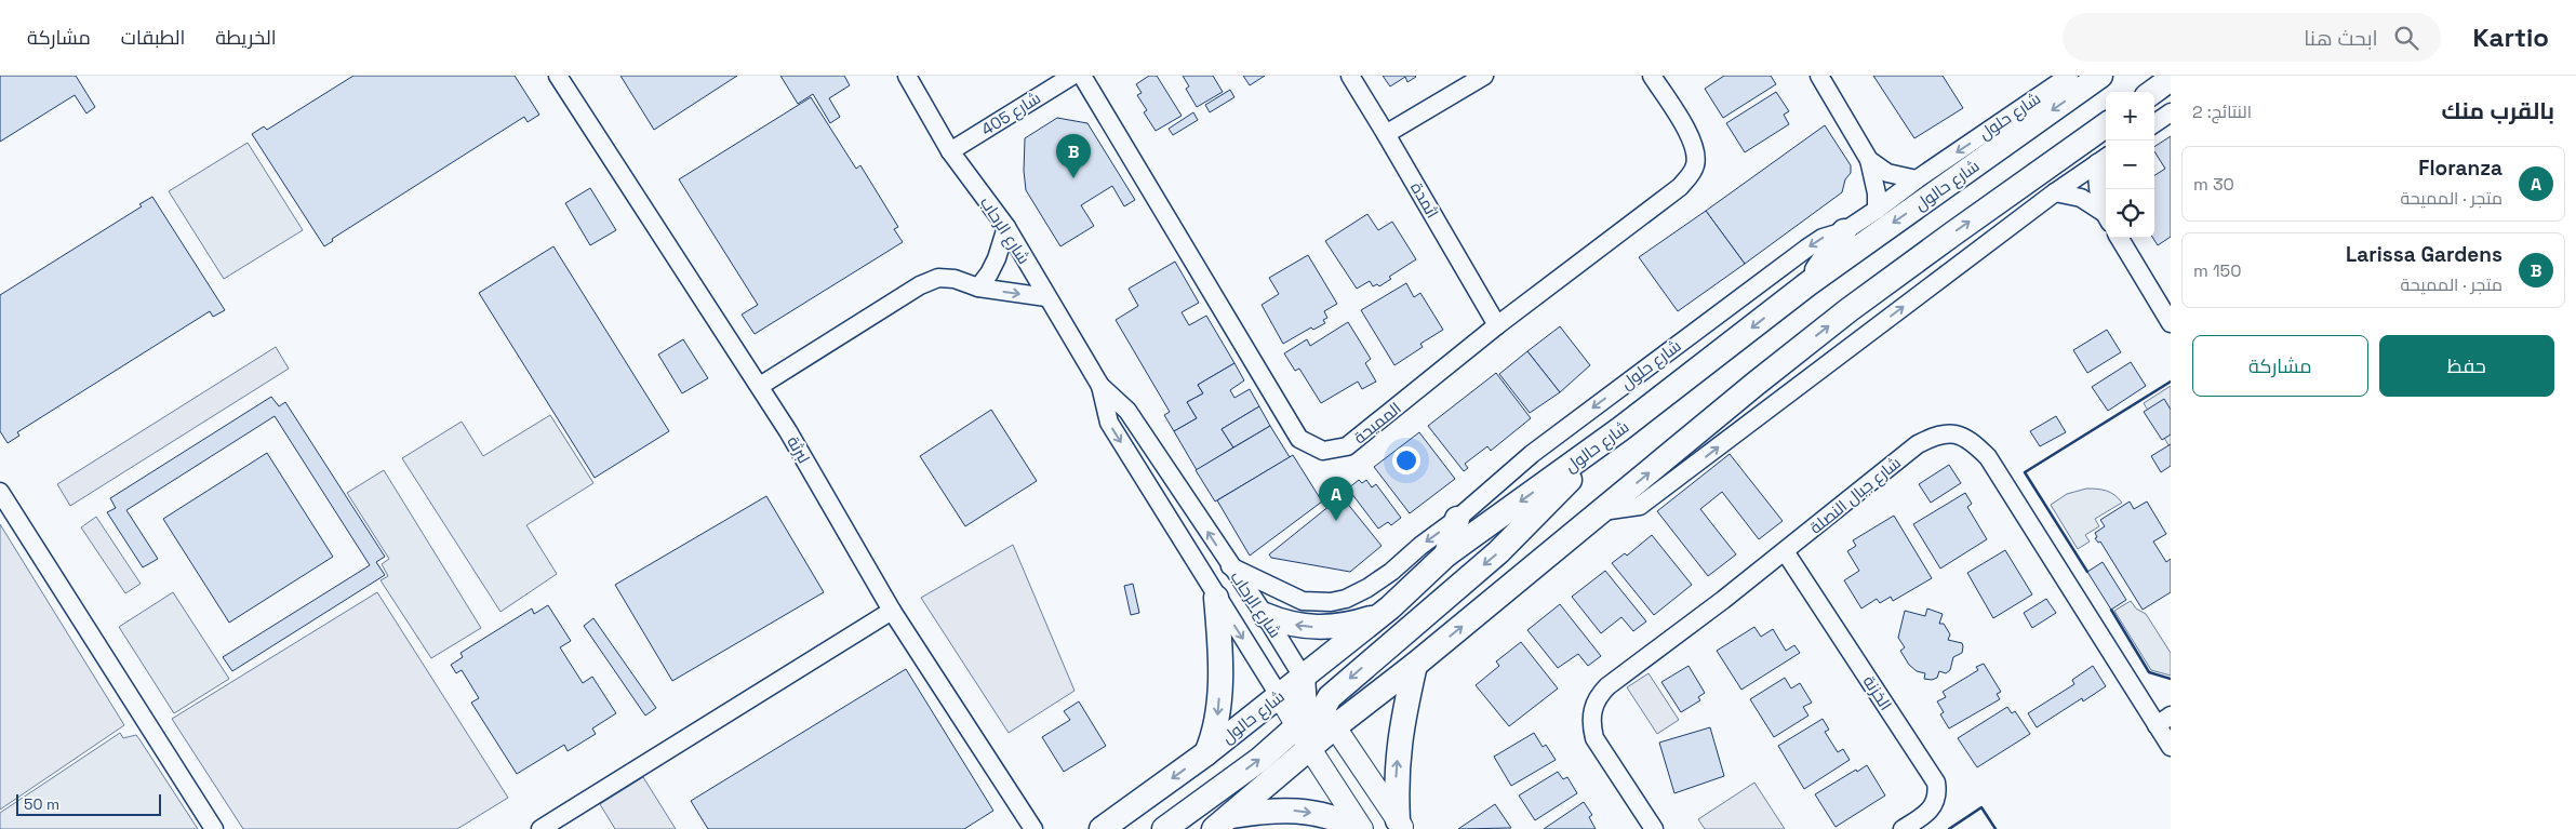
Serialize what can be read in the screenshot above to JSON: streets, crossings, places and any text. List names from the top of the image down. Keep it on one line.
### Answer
{"streets":{"main road":["شارع حالول"],"street":["شارع 405","شارع حلول","اثمدة","شارع الرحاب","المميحة","لبرثة","شارع جبال النصلة","الخزنة"]},"crossings":[["شارع 405","شارع الرحاب"],["شارع حلول","شارع الرحاب"],["شارع حالول","شارع الرحاب"],["اثمدة","المميحة"],["شارع جبال النصلة","الخزنة"]],"scale_bar":"50 m","page":{"header":"Kartio","search":"ابحث هنا","nav":["الخريطة","الطبقات","مشاركة"],"heading":["بالقرب منك","النتائج: 2"],"map_buttons":["+","−"],"pins":["B","A"],"list":[{"mark":"A","name":"Floranza","note":"متجر · المميحة","value":"30 m"},{"mark":"B","name":"Larissa Gardens","note":"متجر · المميحة","value":"150 m"}],"buttons":["حفظ","مشاركة"],"scale":"50 m"}}
